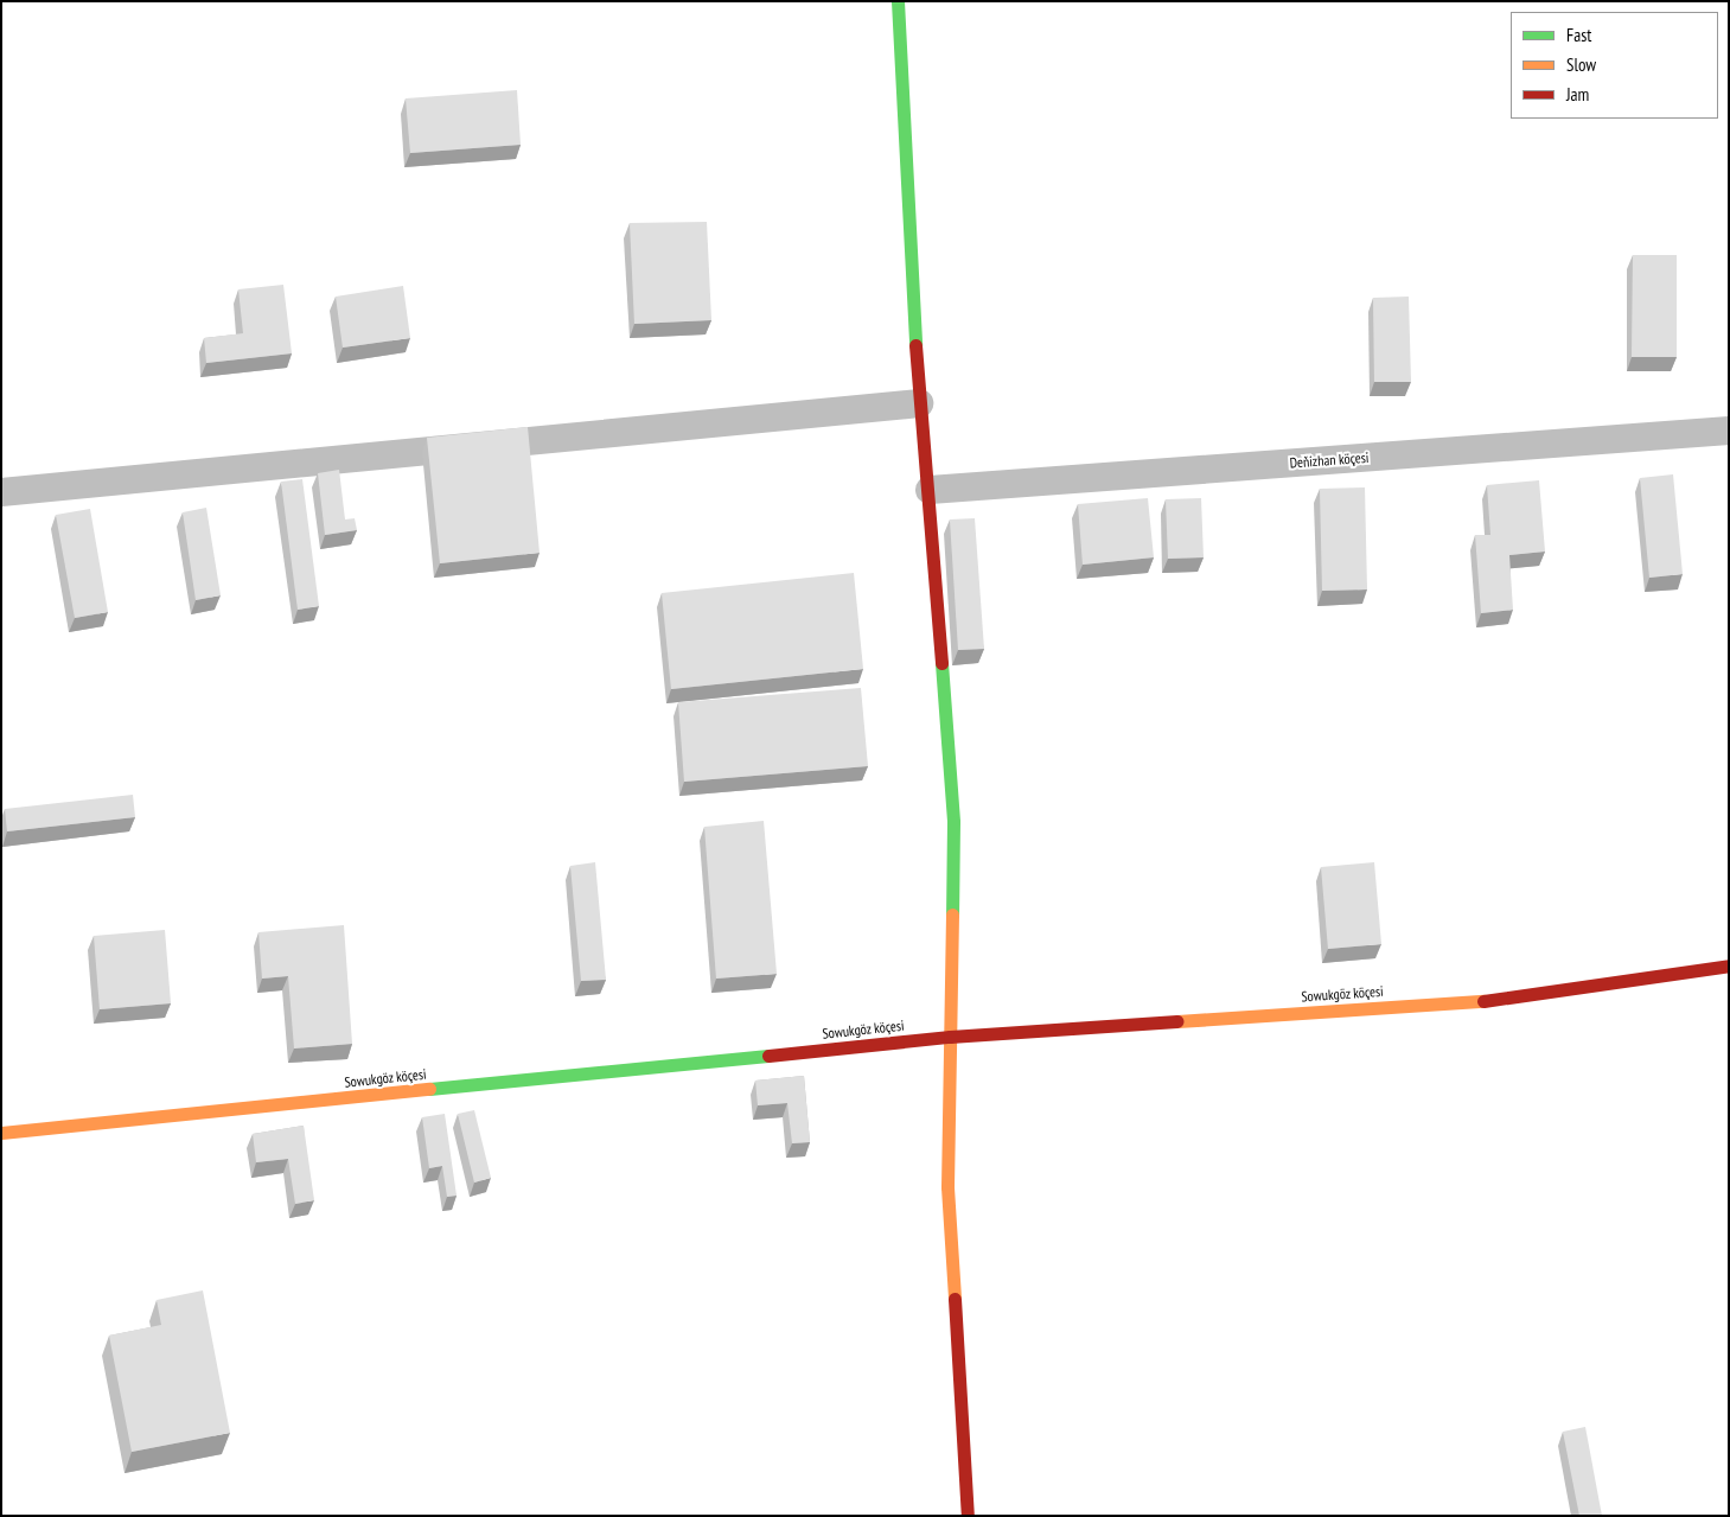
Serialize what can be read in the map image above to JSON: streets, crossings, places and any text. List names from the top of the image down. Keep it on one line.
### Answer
{"streets":{"street":["Deňizhan köçesi","Sowukgöz köçesi"]},"legend":["Fast","Slow","Jam"]}
